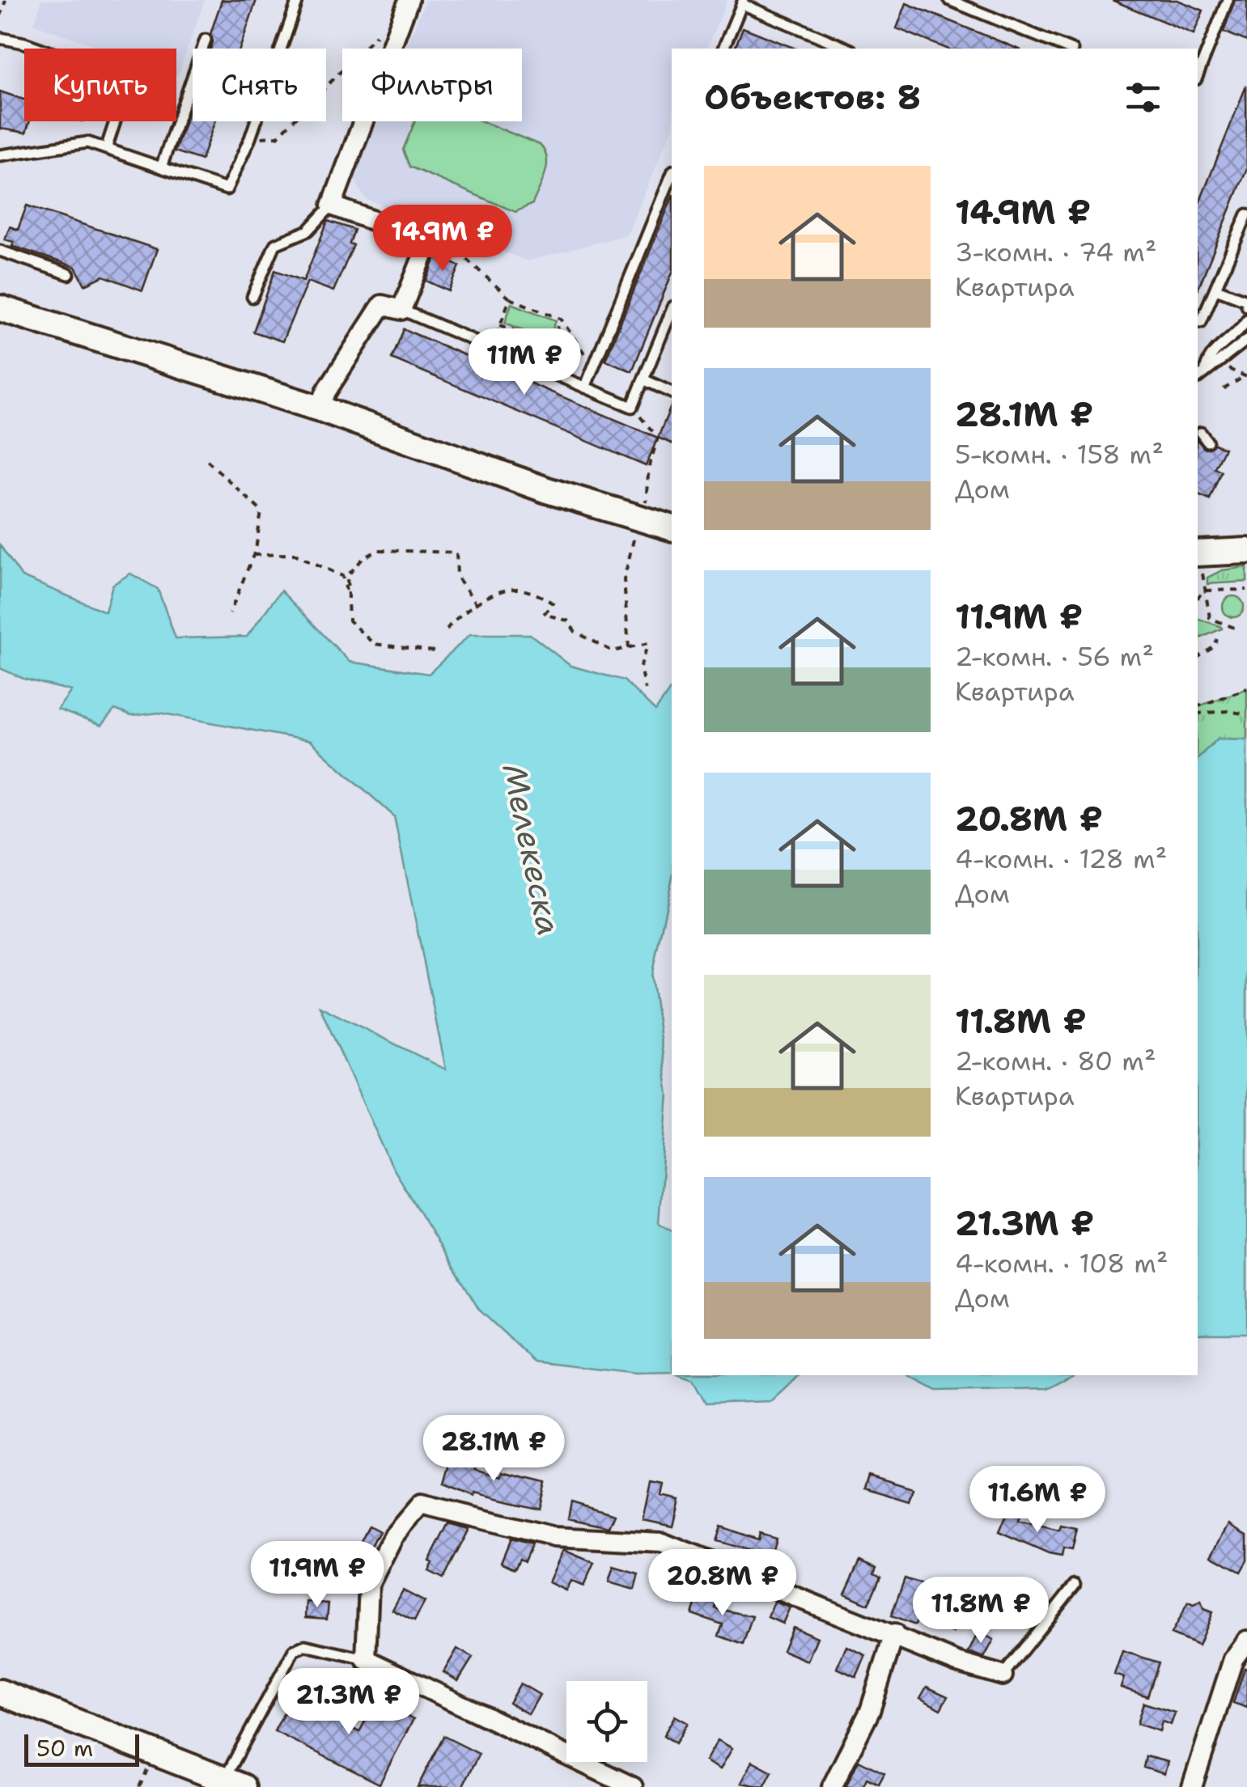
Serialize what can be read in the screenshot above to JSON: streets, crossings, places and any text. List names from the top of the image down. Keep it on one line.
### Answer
{"water":["Мелекеска"],"scale_bar":"50 m","page":{"chip":["Купить","Снять","Фильтры"],"heading":"Объектов: 8","list":[{"name":"14.9M ₽","note":"3-комн. · 74 m² · Квартира"},{"name":"28.1M ₽","note":"5-комн. · 158 m² · Дом"},{"name":"11.9M ₽","note":"2-комн. · 56 m² · Квартира"},{"name":"20.8M ₽","note":"4-комн. · 128 m² · Дом"},{"name":"11.8M ₽","note":"2-комн. · 80 m² · Квартира"},{"name":"21.3M ₽","note":"4-комн. · 108 m² · Дом"}],"price":["14.9M ₽","11M ₽","28.1M ₽","11.6M ₽","11.9M ₽","20.8M ₽","11.8M ₽","21.3M ₽"],"scale":"50 m"}}
